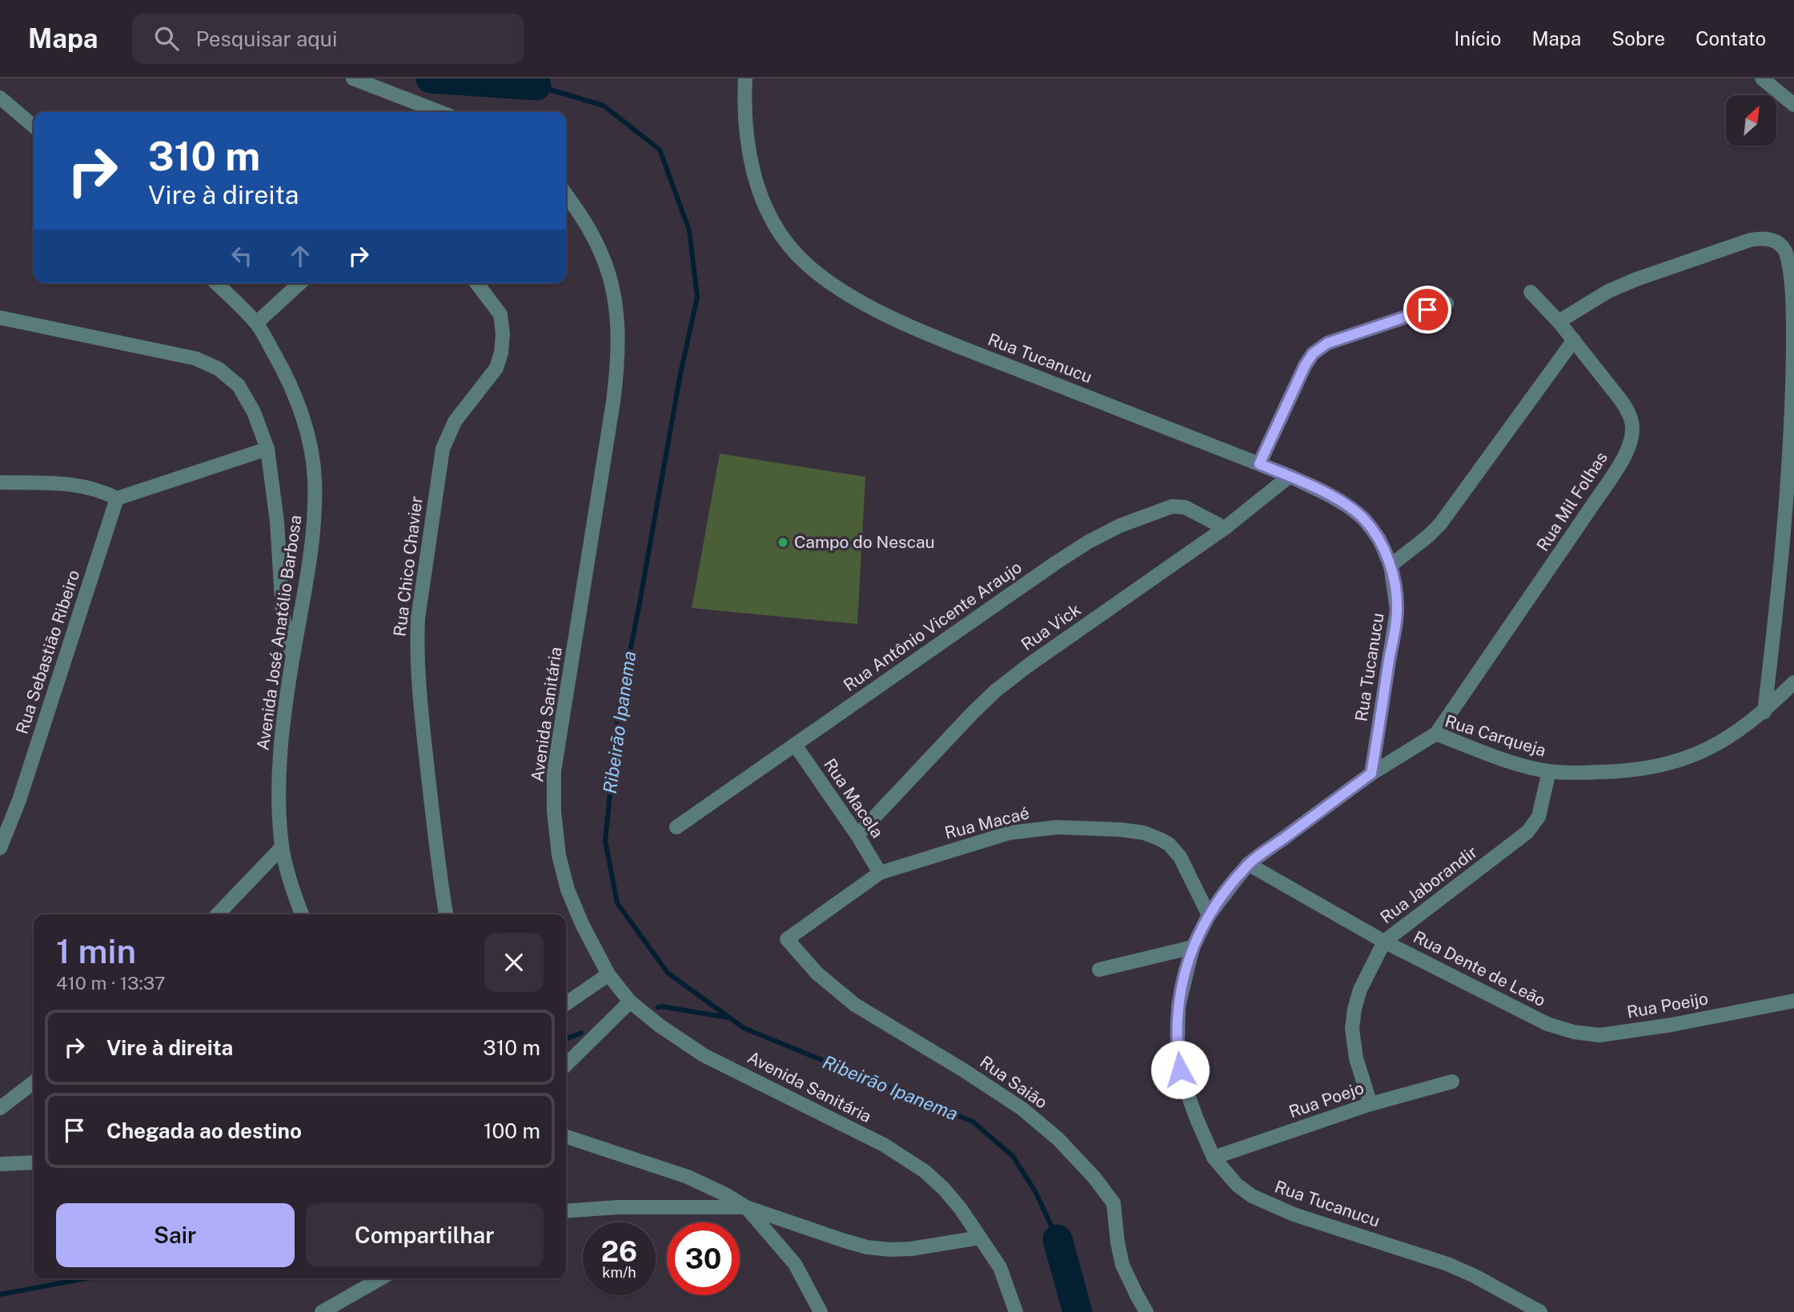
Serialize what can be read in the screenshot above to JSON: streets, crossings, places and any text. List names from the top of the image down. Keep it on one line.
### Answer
{"streets":{"street":["Rua Tucanucu","Rua Mil Folhas","Rua Chico Chavier","Rua Antônio Vicente Araujo","Rua Vick","Avenida José Anatólio Barbosa","Rua Sebastião Ribeiro","Avenida Sanitária","Rua Carqueja","Rua Macela","Rua Macaé","Rua Jaborandir","Rua Dente de Leão","Rua Poeijo","Rua Saião","Rua Poejo"]},"crossings":[["Rua Tucanucu","Rua Vick"],["Rua Tucanucu","Rua Carqueja"],["Rua Tucanucu","Rua Macaé"],["Rua Tucanucu","Rua Dente de Leão"],["Rua Tucanucu","Rua Poejo"],["Rua Mil Folhas","Rua Carqueja"],["Rua Antônio Vicente Araujo","Rua Vick"],["Rua Antônio Vicente Araujo","Rua Macela"],["Rua Vick","Rua Macela"],["Rua Carqueja","Rua Jaborandir"],["Rua Macela","Rua Macaé"],["Rua Macaé","Rua Saião"],["Rua Jaborandir","Rua Dente de Leão"],["Rua Jaborandir","Rua Poejo"],["Rua Dente de Leão","Rua Poeijo"]],"water":["Ribeirão Ipanema"],"places":["Campo do Nescau"],"north":"top right","page":{"header":"Mapa","search":"Pesquisar aqui","nav":["Início","Mapa","Sobre","Contato"],"turn":["310 m","Vire à direita"],"heading":["1 min","410 m · 13:37"],"list":[{"name":"Vire à direita","value":"310 m"},{"name":"Chegada ao destino","value":"100 m"}],"buttons":["Sair","Compartilhar"],"speed":"26 km/h","limit":"30"}}
